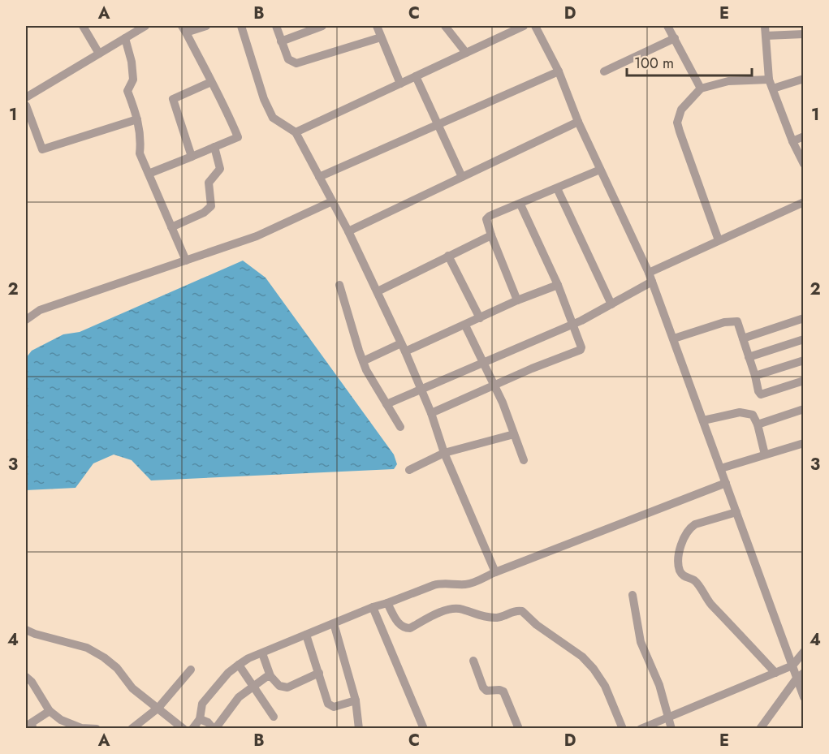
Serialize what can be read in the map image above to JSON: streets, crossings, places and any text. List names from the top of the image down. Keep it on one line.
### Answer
{"scale_bar":"100 m","grid":{"columns":["A","B","C","D","E"],"rows":["1","2","3","4"]}}
